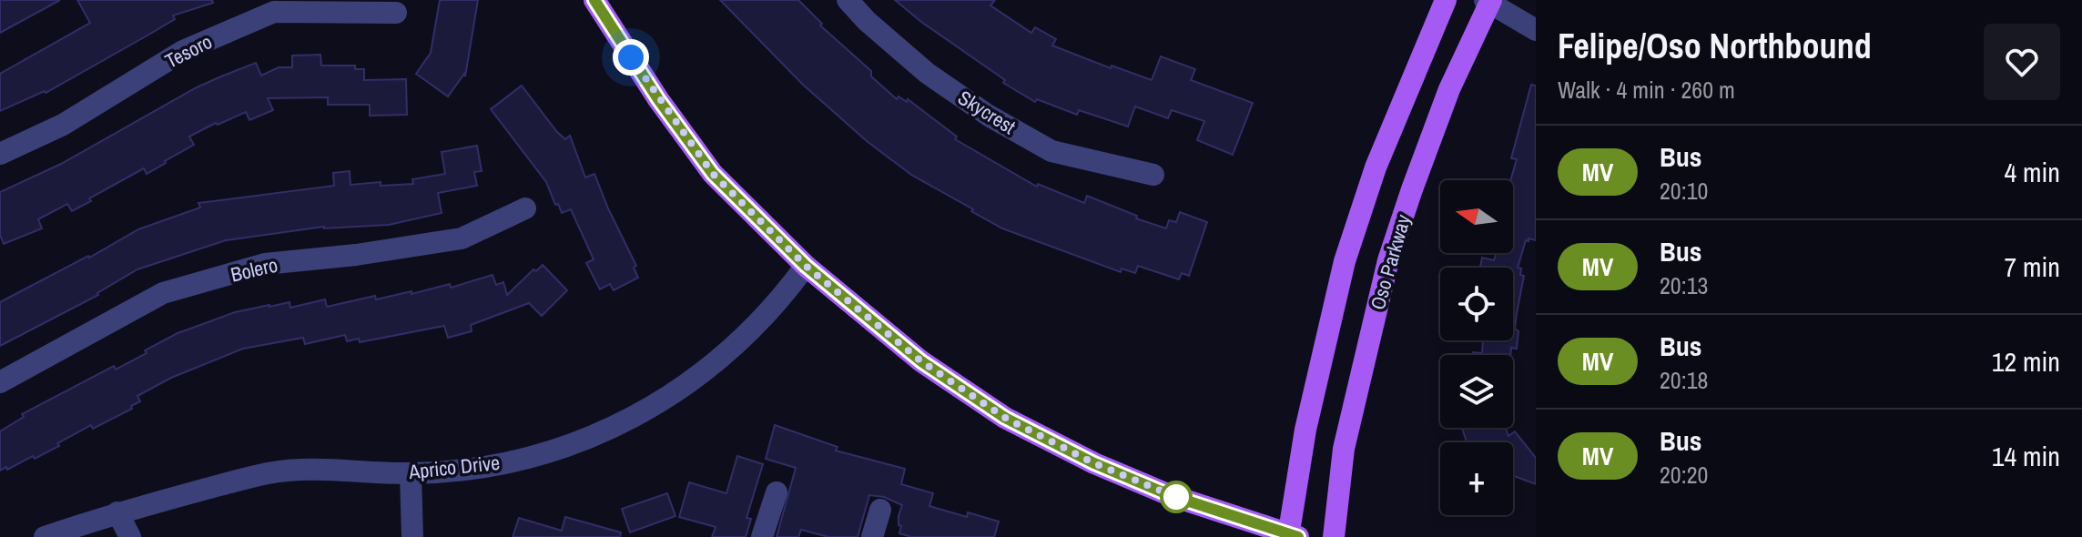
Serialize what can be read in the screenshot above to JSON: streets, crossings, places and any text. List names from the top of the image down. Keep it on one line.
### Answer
{"streets":{"main road":["Oso Parkway"],"street":["Tesoro","Skycrest","Bolero","Aprico Drive"]},"lines":["bus line MV"],"north":"left","page":{"heading":["Felipe/Oso Northbound","Walk · 4 min · 260 m"],"list":[{"mark":"MV","name":"Bus","note":"20:10","value":"4 min"},{"mark":"MV","name":"Bus","note":"20:13","value":"7 min"},{"mark":"MV","name":"Bus","note":"20:18","value":"12 min"},{"mark":"MV","name":"Bus","note":"20:20","value":"14 min"}],"map_buttons":"+"}}
